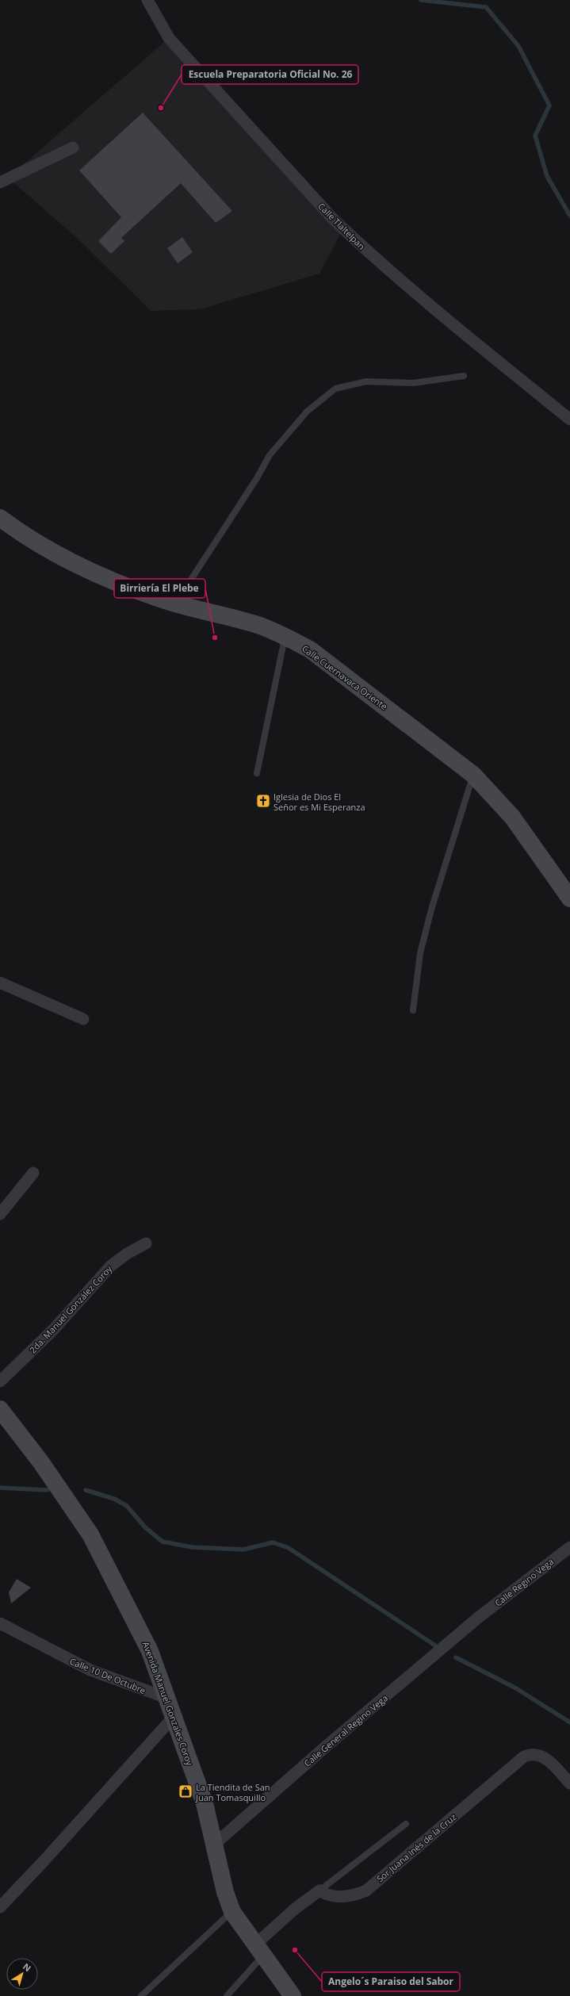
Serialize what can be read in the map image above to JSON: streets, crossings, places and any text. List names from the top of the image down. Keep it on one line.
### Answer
{"streets":{"main road":["Calle Cuernavaca Oriente","Avenida Manuel Gonzales Coroy"],"street":["Calle Tlaltelpan","2da. Manuel González Coroy","Calle Regino Vega","Calle 10 De Octubre","Calle General Regino Vega","Sor Juana Inés de la Cruz"]},"crossings":[["Calle Regino Vega","Calle General Regino Vega"],["Calle 10 De Octubre","Avenida Manuel Gonzales Coroy"],["Avenida Manuel Gonzales Coroy","Calle General Regino Vega"]],"places":{"other":["Escuela Preparatoria Oficial No. 26","Birriería El Plebe","Angelo´s Paraiso del Sabor"],"church":["Iglesia de Dios El Señor es Mi Esperanza"],"shop":["La Tiendita de San Juan Tomasquillo"]},"north":"top right"}
